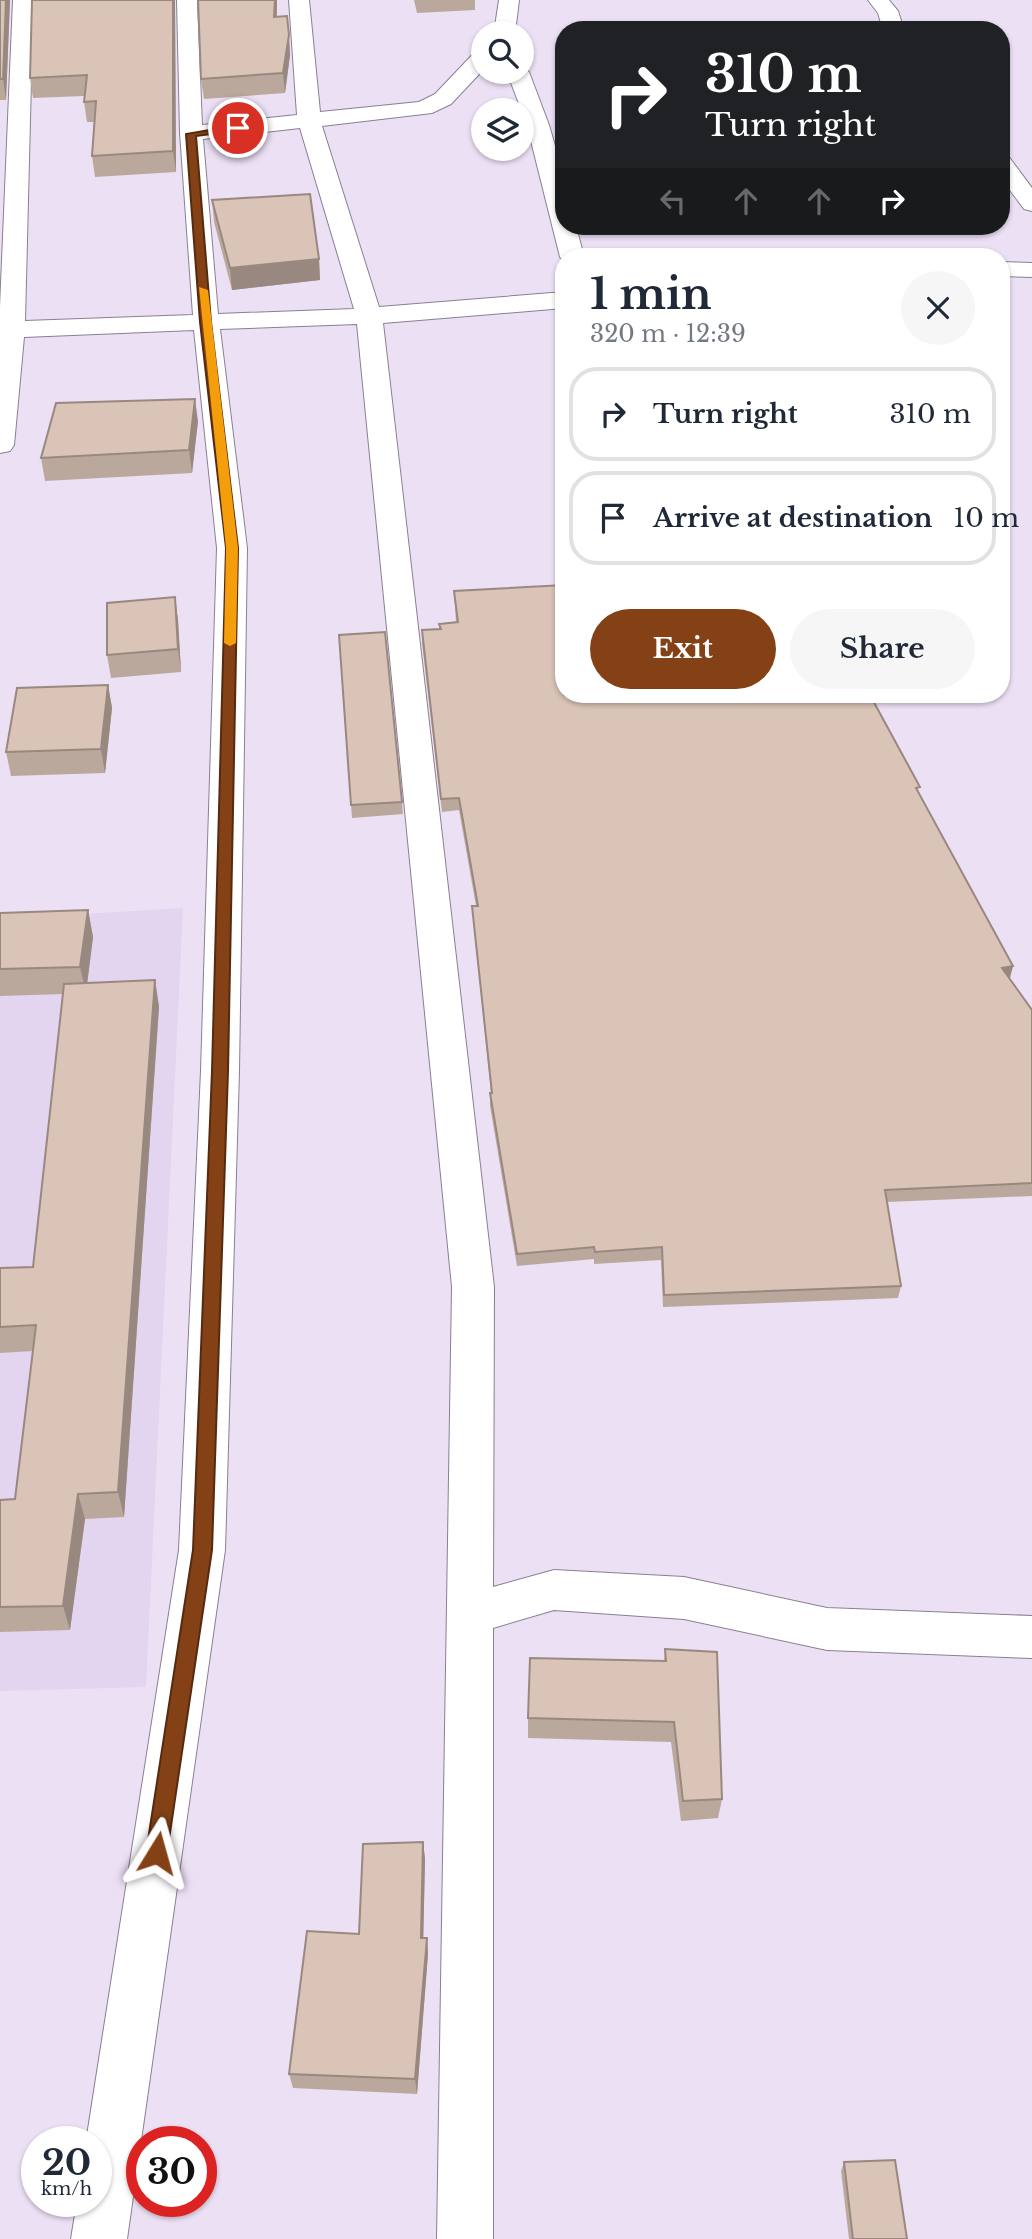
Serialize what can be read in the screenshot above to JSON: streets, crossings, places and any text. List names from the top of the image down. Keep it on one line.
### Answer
{"page":{"turn":["310 m","Turn right"],"heading":["1 min","320 m · 12:39"],"list":[{"name":"Turn right","value":"310 m"},{"name":"Arrive at destination","value":"10 m"}],"buttons":["Exit","Share"],"speed":"20 km/h","limit":"30"}}
